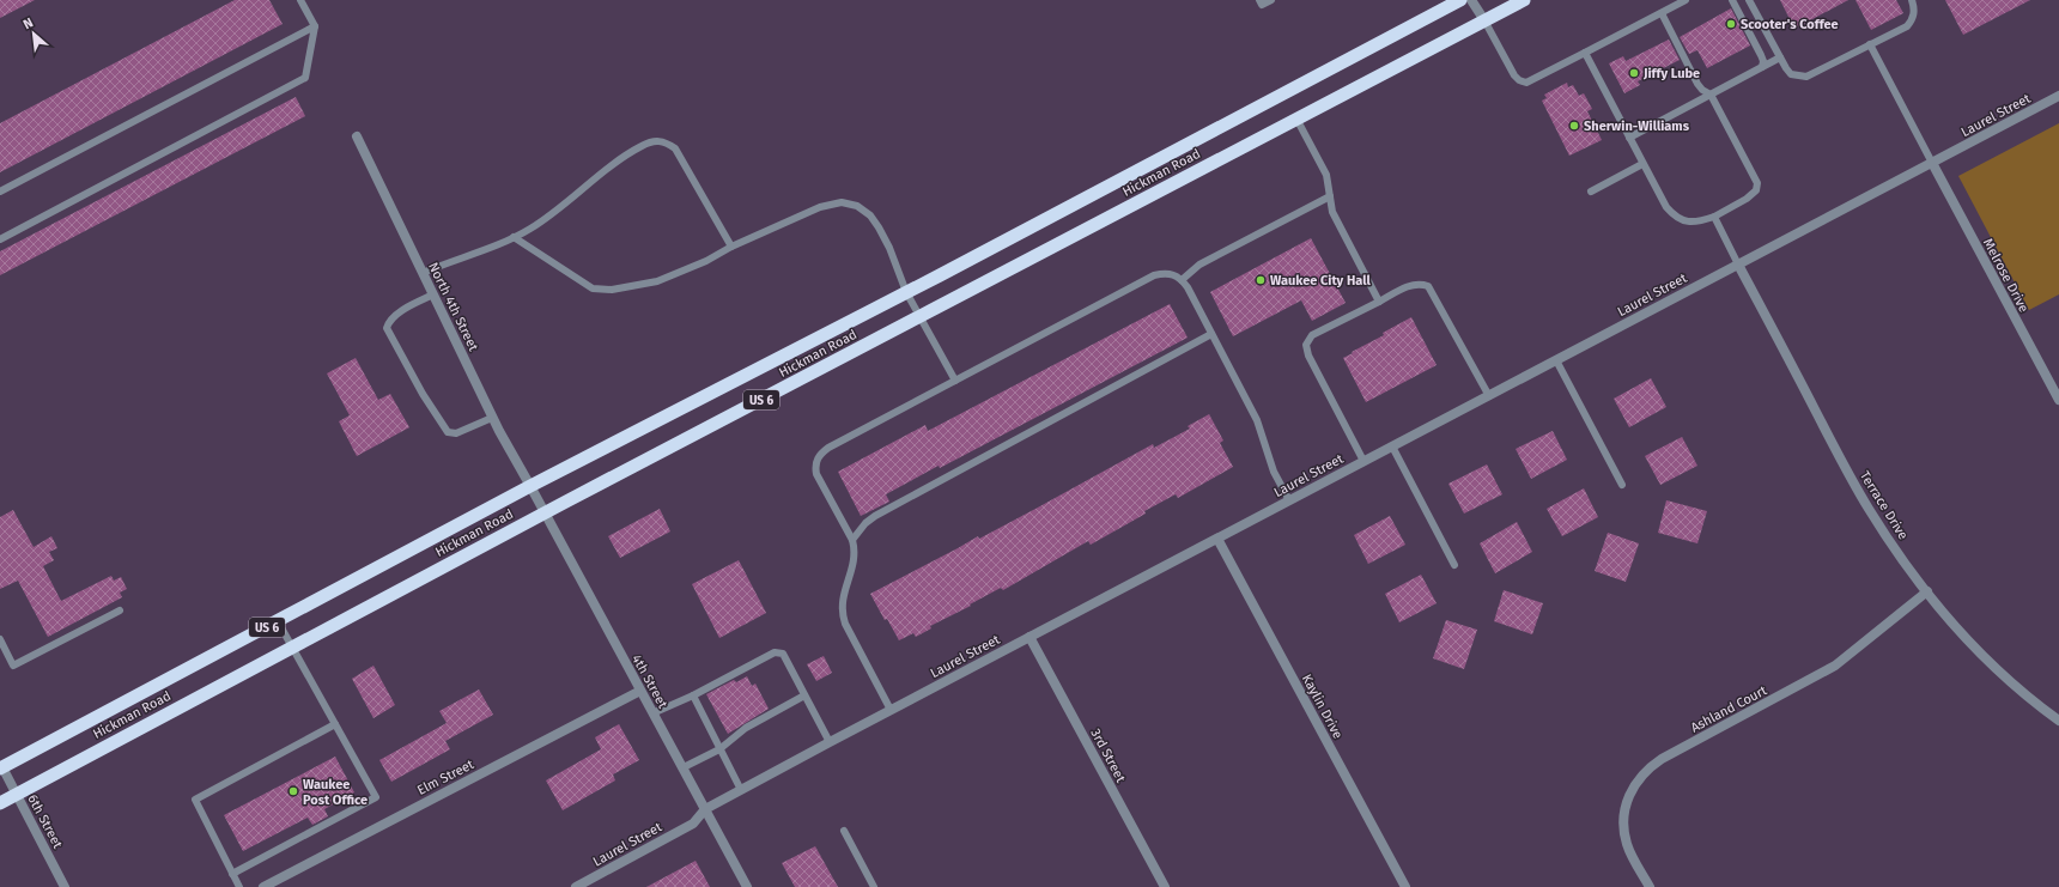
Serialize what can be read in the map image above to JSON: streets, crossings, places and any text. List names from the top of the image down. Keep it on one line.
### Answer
{"streets":{"highway":["Hickman Road","US 6"],"street":["Laurel Street","Melrose Drive","North 4th Street","Terrace Drive","4th Street","Kaylin Drive","Ashland Court","3rd Street","Elm Street","6th Street"]},"crossings":[["Laurel Street","Melrose Drive"],["Laurel Street","Terrace Drive"],["Laurel Street","4th Street"],["Laurel Street","Kaylin Drive"],["Laurel Street","3rd Street"],["Hickman Road","North 4th Street"],["Hickman Road","4th Street"],["Hickman Road","6th Street"],["North 4th Street","4th Street"],["Terrace Drive","Ashland Court"],["4th Street","Elm Street"]],"places":["Scooter's Coffee","Jiffy Lube","Sherwin-Williams","Waukee City Hall","Waukee Post Office"],"north":"top left"}
